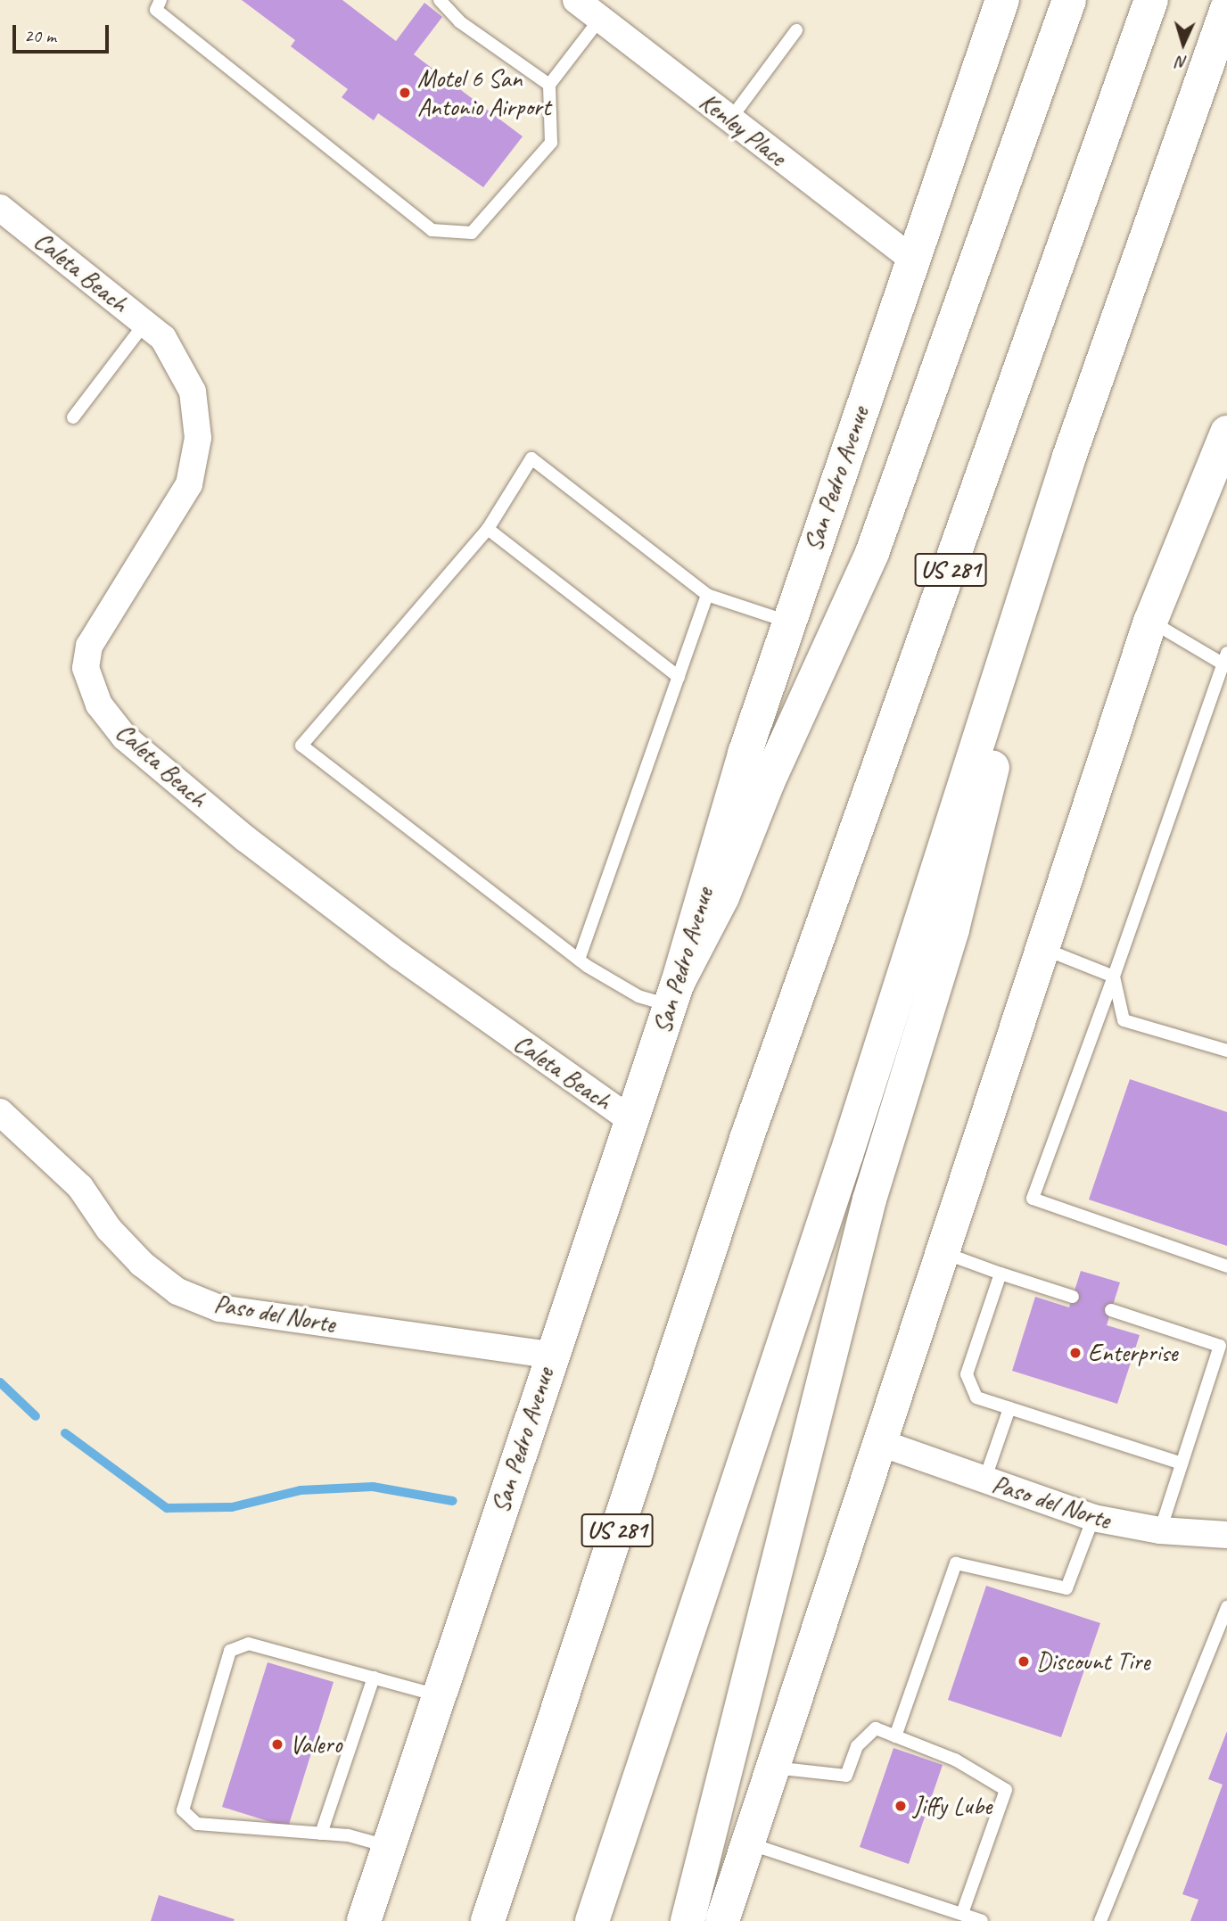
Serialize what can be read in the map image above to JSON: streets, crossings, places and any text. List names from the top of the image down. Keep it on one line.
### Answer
{"streets":{"main road":["San Pedro Avenue","US 281"],"street":["Kenley Place","Caleta Beach","Paso del Norte"]},"crossings":[["Kenley Place","San Pedro Avenue"],["Caleta Beach","San Pedro Avenue"],["San Pedro Avenue","Paso del Norte"]],"places":["Motel 6 San Antonio Airport","Enterprise","Discount Tire","Valero","Jiffy Lube"],"scale_bar":"20 m","north":"bottom"}
